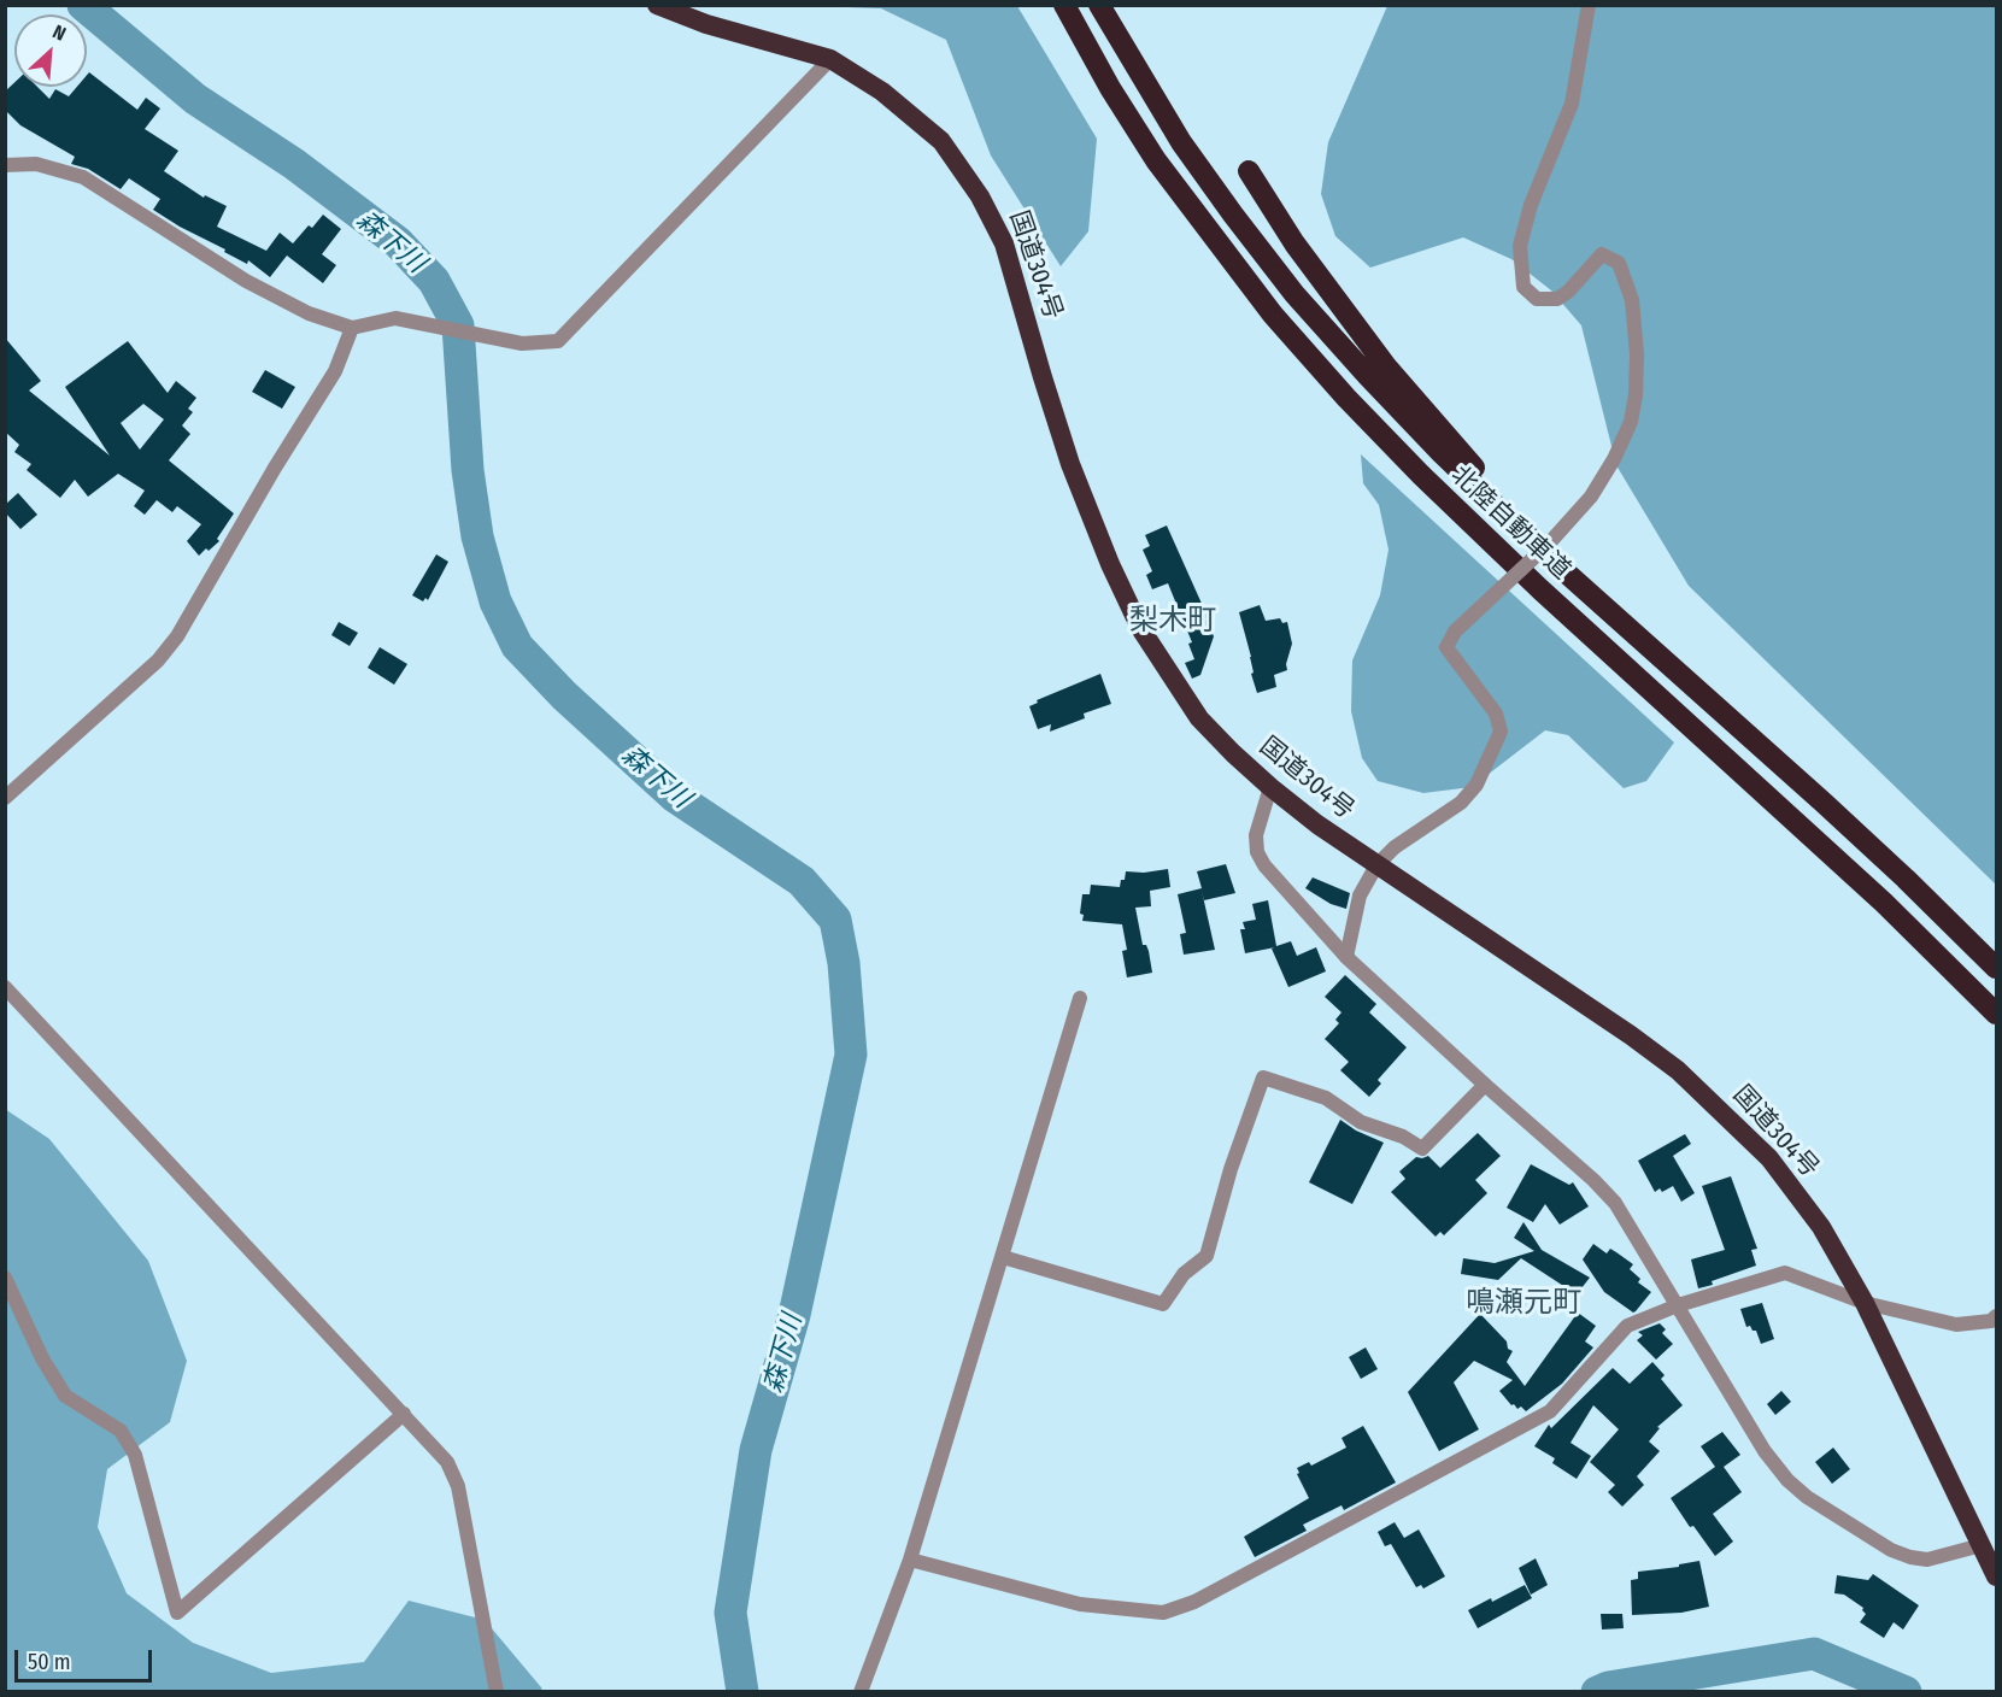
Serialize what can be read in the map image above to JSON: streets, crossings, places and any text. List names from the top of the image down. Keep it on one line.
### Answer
{"streets":{"highway":["国道304号","北陸自動車道"]},"districts":["梨木町","鳴瀬元町"],"water":["森下川"],"scale_bar":"50 m","north":"top right"}
